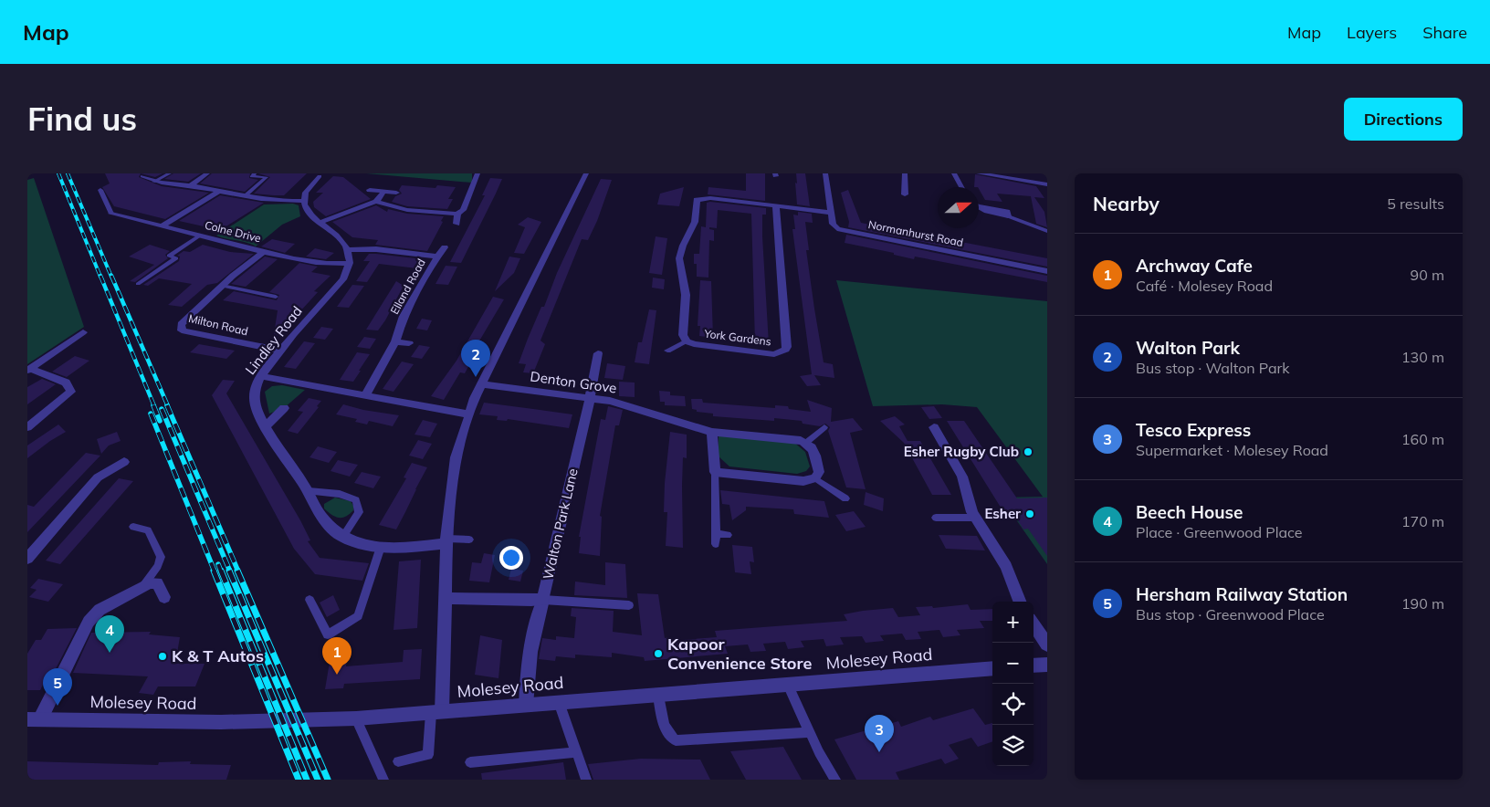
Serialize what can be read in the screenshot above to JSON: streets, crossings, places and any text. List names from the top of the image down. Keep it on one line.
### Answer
{"streets":{"street":["Colne Drive","Normanhurst Road","Elland Road","Milton Road","York Gardens","Lindley Road","Denton Grove","Walton Park Lane","Molesey Road"]},"crossings":[["Colne Drive","Milton Road"],["Colne Drive","Lindley Road"],["Normanhurst Road","York Gardens"],["Elland Road","Lindley Road"],["Milton Road","Lindley Road"],["Denton Grove","Walton Park Lane"],["Walton Park Lane","Molesey Road"]],"places":["Esher Rugby Club","Esher","Kapoor Convenience Store","K & T Autos"],"north":"right","page":{"header":"Map","nav":["Map","Layers","Share"],"buttons":"Directions","title":"Find us","heading":["Nearby","5 results"],"list":[{"mark":"1","name":"Archway Cafe","note":"Café · Molesey Road","value":"90 m"},{"mark":"2","name":"Walton Park","note":"Bus stop · Walton Park","value":"130 m"},{"mark":"3","name":"Tesco Express","note":"Supermarket · Molesey Road","value":"160 m"},{"mark":"4","name":"Beech House","note":"Place · Greenwood Place","value":"170 m"},{"mark":"5","name":"Hersham Railway Station","note":"Bus stop · Greenwood Place","value":"190 m"}],"pins":["2","4","1","5","3"],"map_buttons":["+","−"]}}
